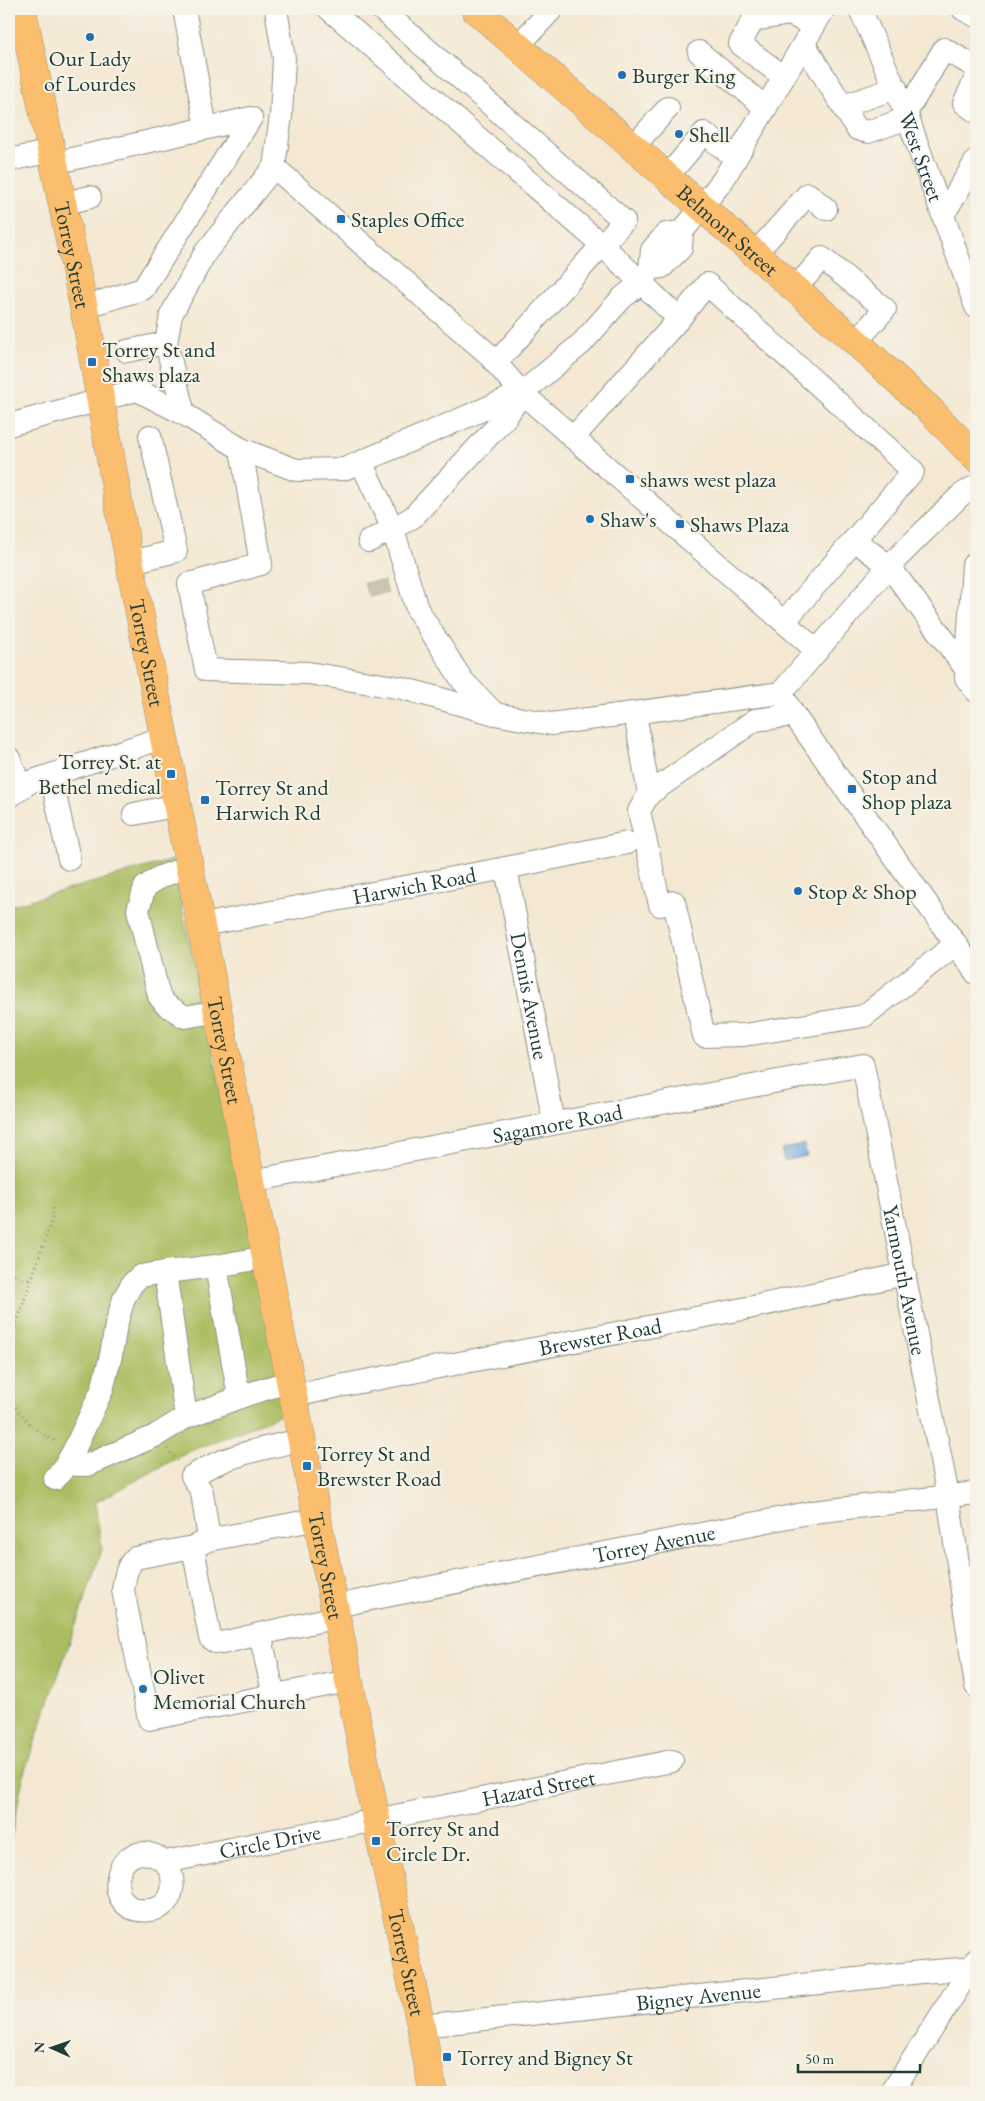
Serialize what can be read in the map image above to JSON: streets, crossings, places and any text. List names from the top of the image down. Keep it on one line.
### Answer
{"streets":{"main road":["Belmont Street","Torrey Street"],"street":["West Street","Harwich Road","Dennis Avenue","Sagamore Road","Yarmouth Avenue","Brewster Road","Torrey Avenue","Hazard Street","Circle Drive","Bigney Avenue"]},"crossings":[["Torrey Street","Harwich Road"],["Torrey Street","Sagamore Road"],["Torrey Street","Brewster Road"],["Torrey Street","Torrey Avenue"],["Torrey Street","Hazard Street"],["Torrey Street","Circle Drive"],["Torrey Street","Bigney Avenue"],["Harwich Road","Dennis Avenue"],["Dennis Avenue","Sagamore Road"],["Sagamore Road","Yarmouth Avenue"],["Yarmouth Avenue","Brewster Road"],["Yarmouth Avenue","Torrey Avenue"],["Hazard Street","Circle Drive"]],"places":{"other":["Our Lady of Lourdes","Burger King","Shell","Shaw's","Stop & Shop","Olivet Memorial Church"],"transit":["Staples Office","Torrey St and Shaws plaza","shaws west plaza","Shaws Plaza","Torrey St. at Bethel medical","Stop and Shop plaza","Torrey St and Harwich Rd","Torrey St and Brewster Road","Torrey St and Circle Dr.","Torrey and Bigney St"]},"scale_bar":"50 m","north":"left"}
